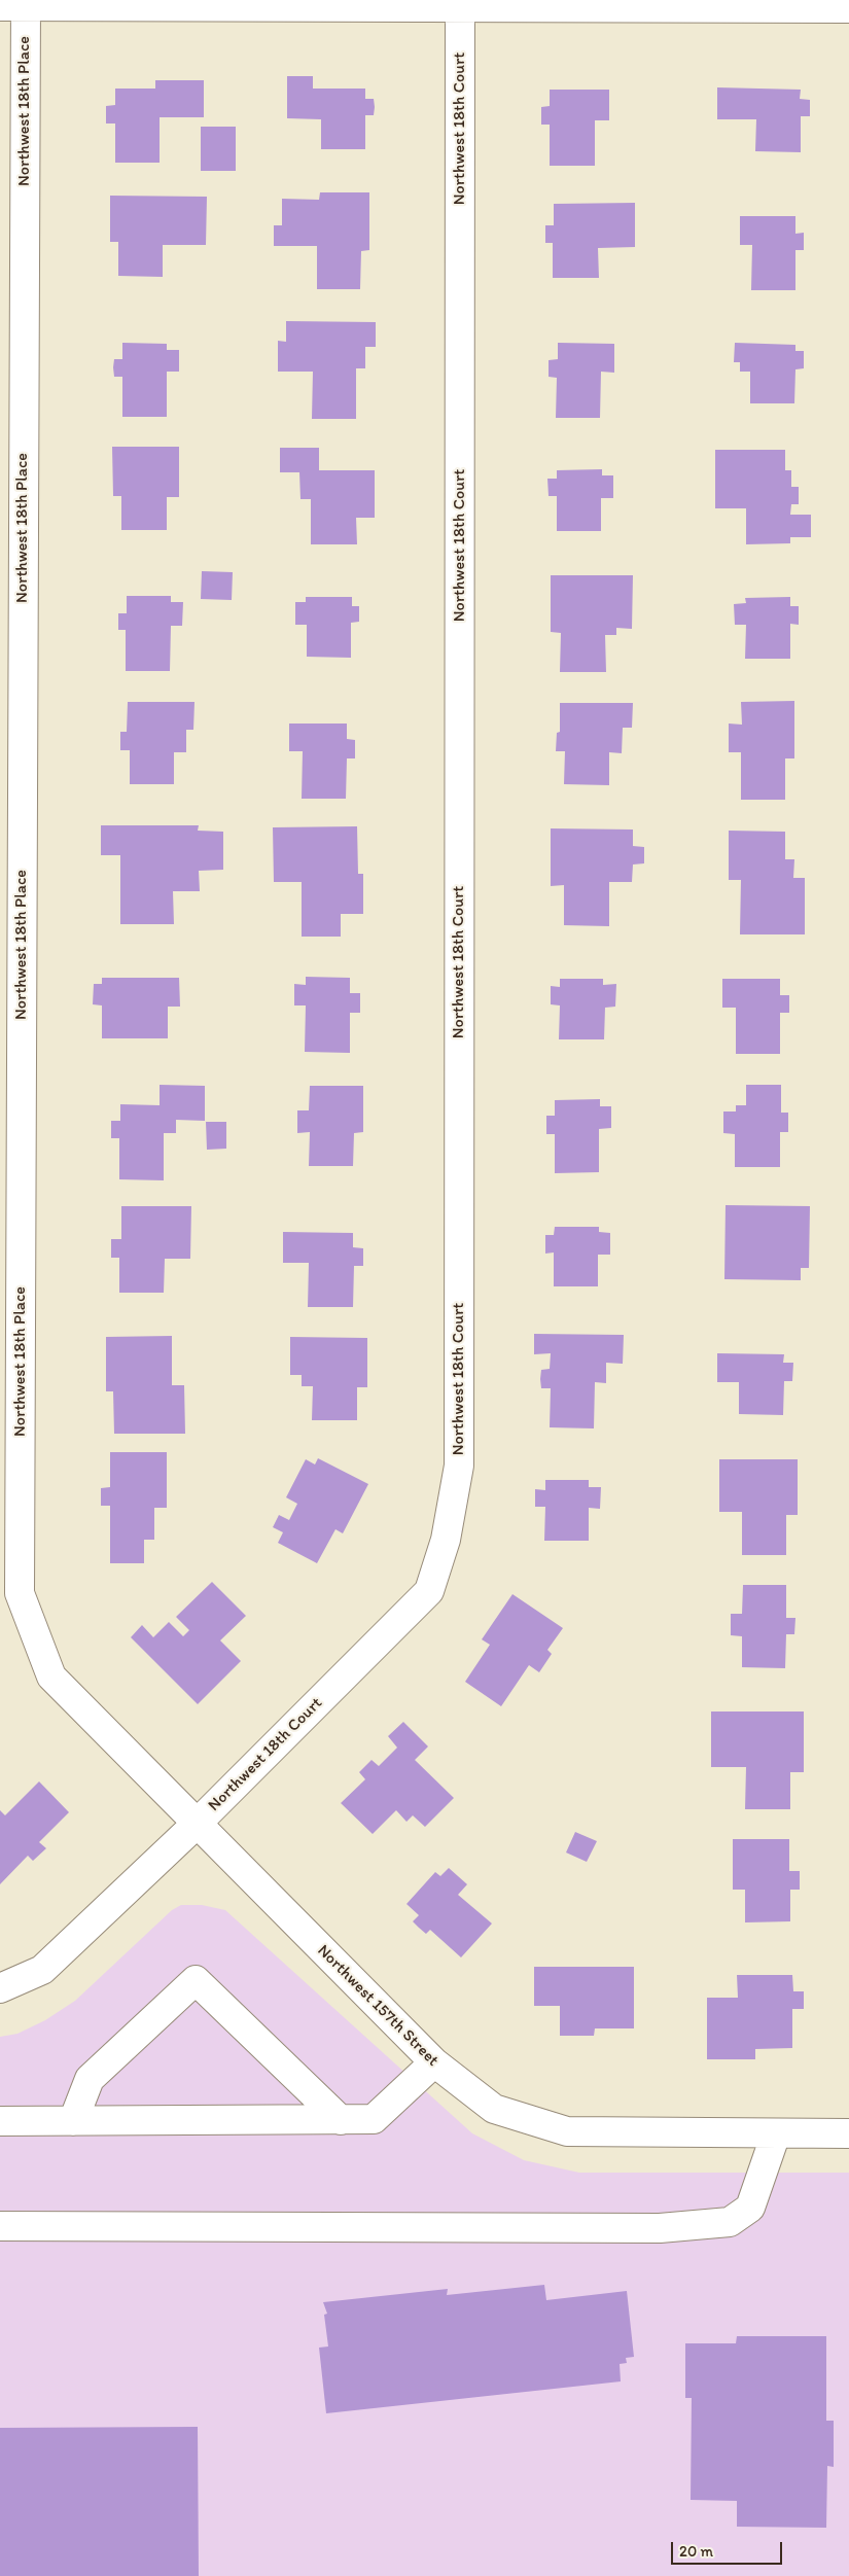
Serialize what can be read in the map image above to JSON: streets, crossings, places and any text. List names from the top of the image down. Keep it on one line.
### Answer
{"streets":{"street":["Northwest 18th Place","Northwest 18th Court","Northwest 157th Street"]},"crossings":[["Northwest 18th Place","Northwest 18th Court"],["Northwest 18th Place","Northwest 157th Street"],["Northwest 18th Court","Northwest 157th Street"]],"scale_bar":"20 m"}
